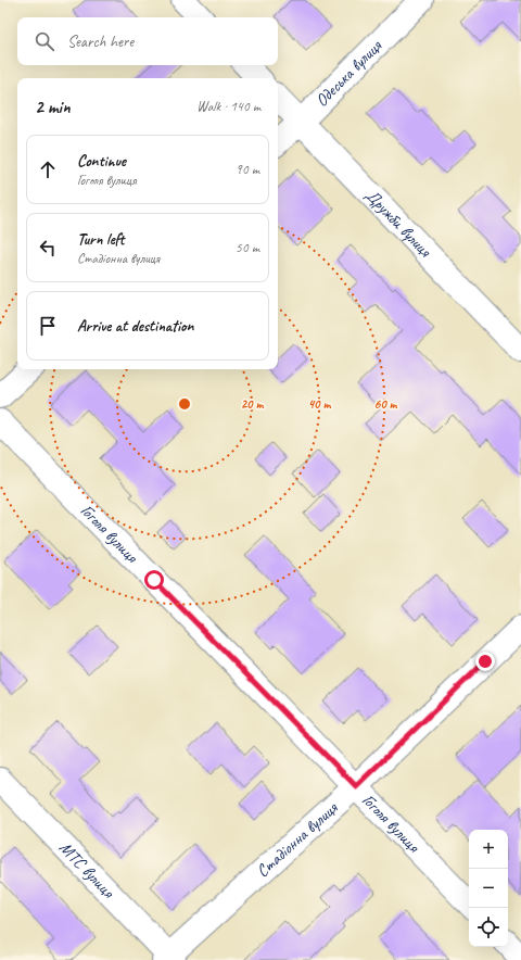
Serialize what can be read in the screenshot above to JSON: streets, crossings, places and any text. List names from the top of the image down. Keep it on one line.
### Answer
{"streets":{"street":["Одеська вулиця","Дружби вулиця","Гоголя вулиця","Стадіонна вулиця","МТС вулиця"]},"crossings":[["Одеська вулиця","Дружби вулиця"],["Гоголя вулиця","Стадіонна вулиця"],["Стадіонна вулиця","МТС вулиця"]],"page":{"search":"Search here","heading":["2 min","Walk · 140 m"],"list":[["Continue","Гоголя вулиця","90 m"],["Turn left","Стадіонна вулиця","50 m"],"Arrive at destination"],"map_buttons":["+","−"]},"rings":["20 m","40 m","60 m"]}
